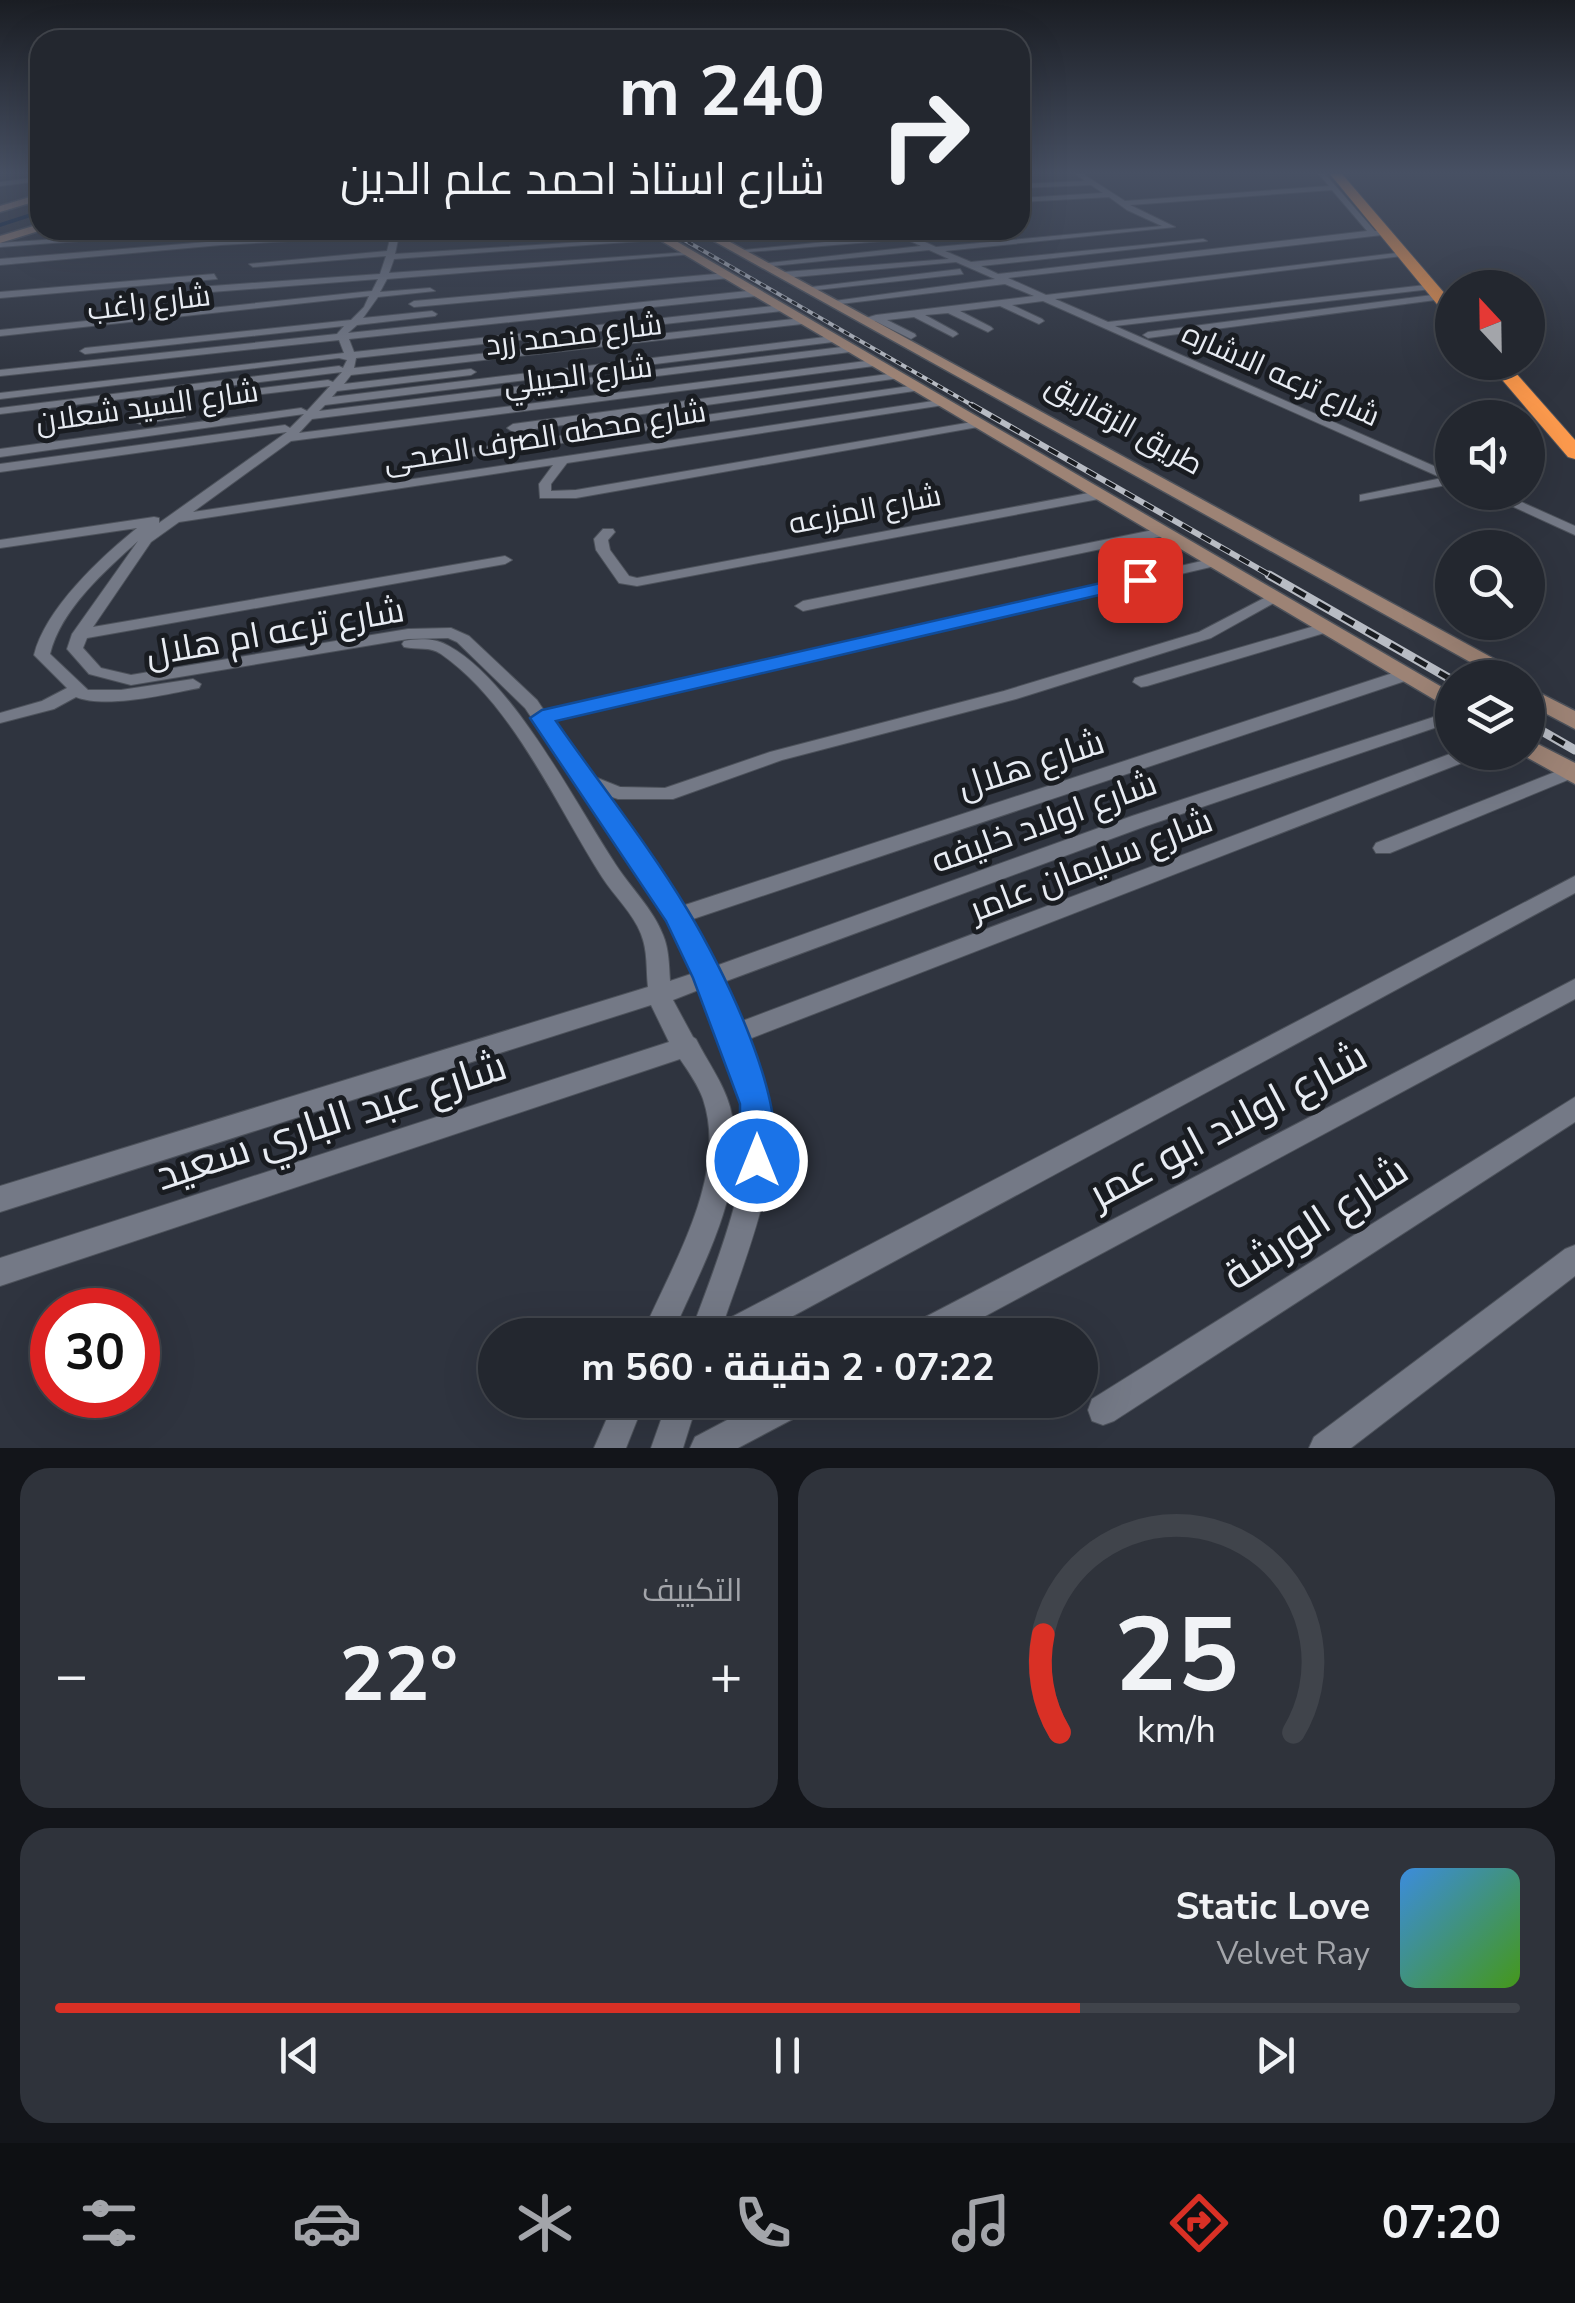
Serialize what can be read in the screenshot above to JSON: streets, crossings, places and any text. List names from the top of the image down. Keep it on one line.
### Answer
{"streets":{"main road":["طريق الزقازيق"],"street":["شارع راغب","شارع محمد زرد","شارع ترعه الاشاره","شارع الجبيلي","شارع السيد شعلان","شارع محطه الصرف الصحى","شارع المزرعه","شارع ترعه ام هلال","شارع هلال","شارع اولاد خليفه","شارع سليمان عامر","شارع عبد الباري سعيد","شارع اولاد ابو عمر","شارع الورشة"]},"crossings":[["شارع راغب","شارع محمد زرد"],["شارع راغب","شارع ترعه ام هلال"],["شارع محمد زرد","شارع ترعه ام هلال"],["شارع الجبيلي","شارع ترعه ام هلال"],["شارع السيد شعلان","شارع ترعه ام هلال"],["شارع محطه الصرف الصحى","شارع ترعه ام هلال"],["شارع ترعه ام هلال","شارع هلال"],["شارع ترعه ام هلال","شارع اولاد خليفه"],["شارع ترعه ام هلال","شارع سليمان عامر"],["شارع ترعه ام هلال","شارع عبد الباري سعيد"]],"north":"top","page":{"turn":["240 m","شارع استاذ احمد علم الدين"],"limit":"30","trip":"07:22 · 2 دقيقة · 560 m","tile":"التكييف","heat":["−","22°","+"],"song":["Static Love","Velvet Ray"],"tabs":"07:20","gauge":["25","km/h"]}}
